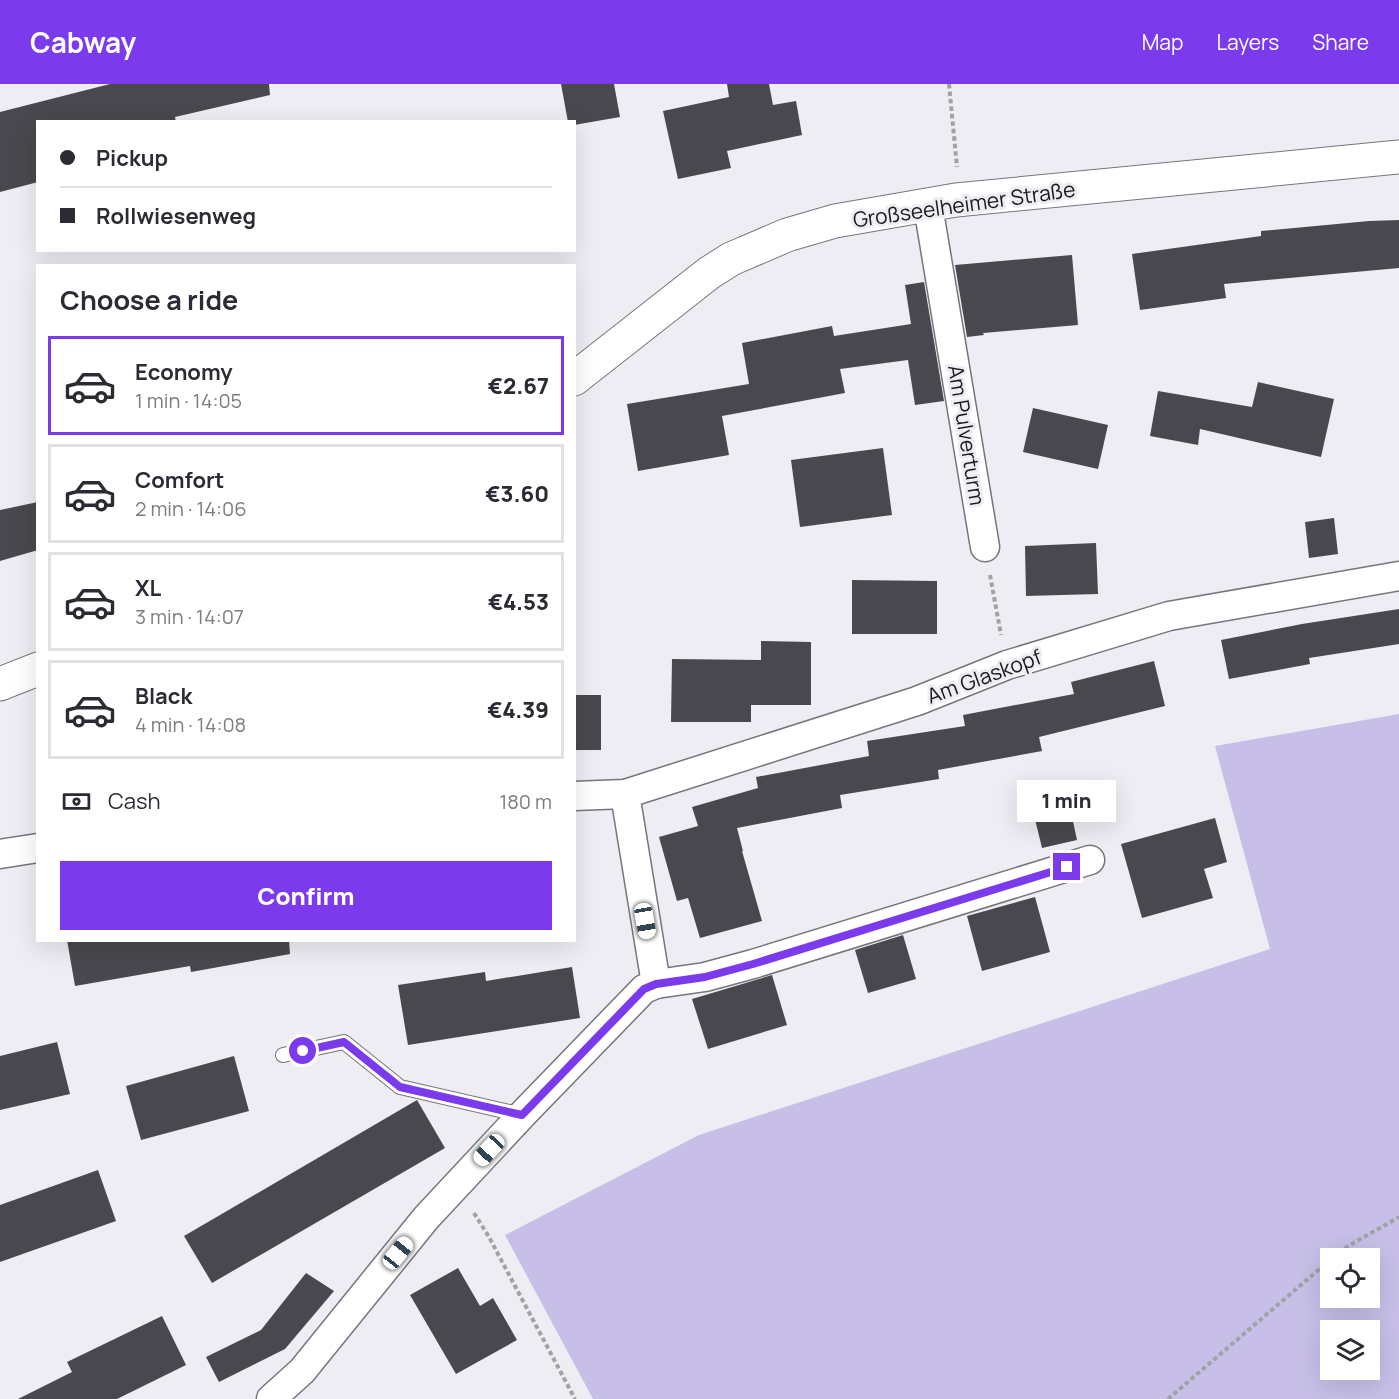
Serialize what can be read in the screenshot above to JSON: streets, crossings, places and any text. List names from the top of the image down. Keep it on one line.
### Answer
{"streets":{"main road":["Großseelheimer Straße"],"street":["Am Pulverturm","Am Glaskopf"]},"crossings":[["Großseelheimer Straße","Am Pulverturm"]],"page":{"header":"Cabway","nav":["Map","Layers","Share"],"banner":["Pickup","Rollwiesenweg"],"heading":"Choose a ride","list":[{"name":"Economy","note":"1 min · 14:05","value":"€2.67"},{"name":"Comfort","note":"2 min · 14:06","value":"€3.60"},{"name":"XL","note":"3 min · 14:07","value":"€4.53"},{"name":"Black","note":"4 min · 14:08","value":"€4.39"}],"pay":["Cash","180 m"],"bubble":"1 min","buttons":"Confirm"}}
